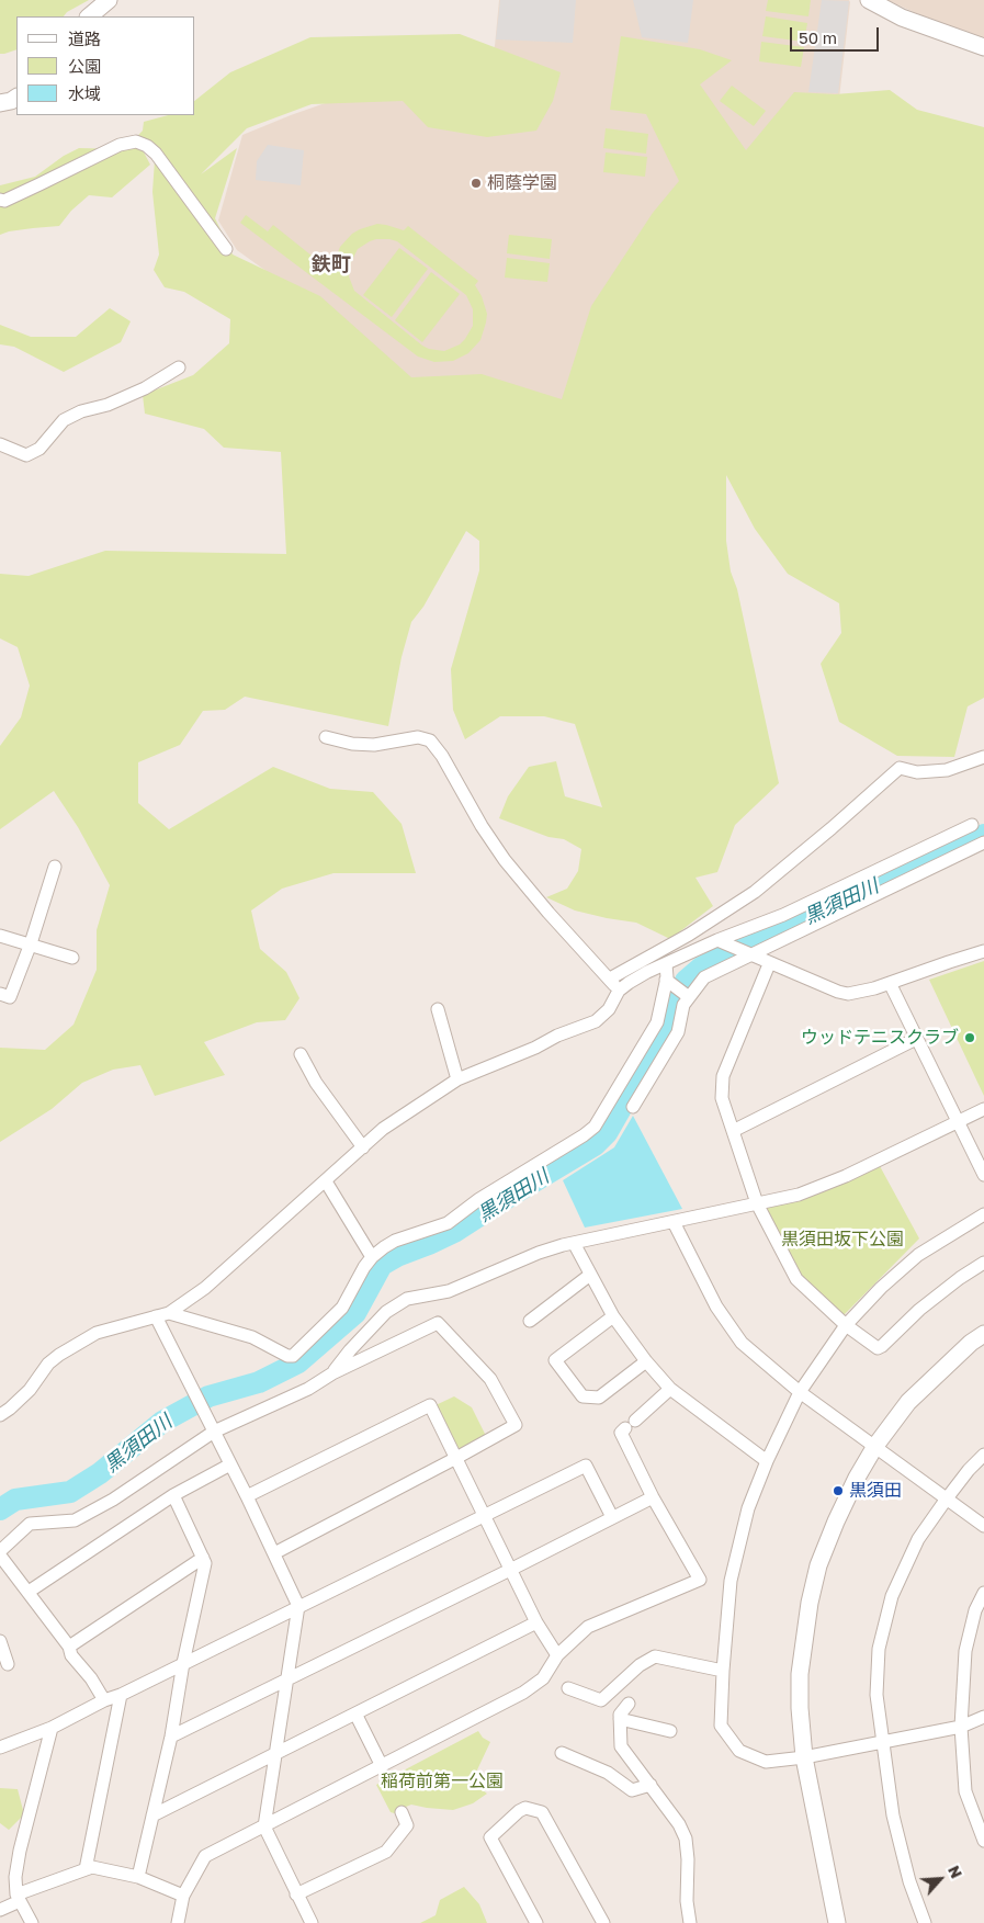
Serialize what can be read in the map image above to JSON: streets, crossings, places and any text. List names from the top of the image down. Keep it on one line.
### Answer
{"districts":["鉄町"],"water":["黒須田川"],"parks":["黒須田坂下公園","稲荷前第一公園"],"places":["桐蔭学園","ウッドテニスクラブ","黒須田"],"legend":["道路","公園","水域"],"scale_bar":"50 m","north":"top right"}
